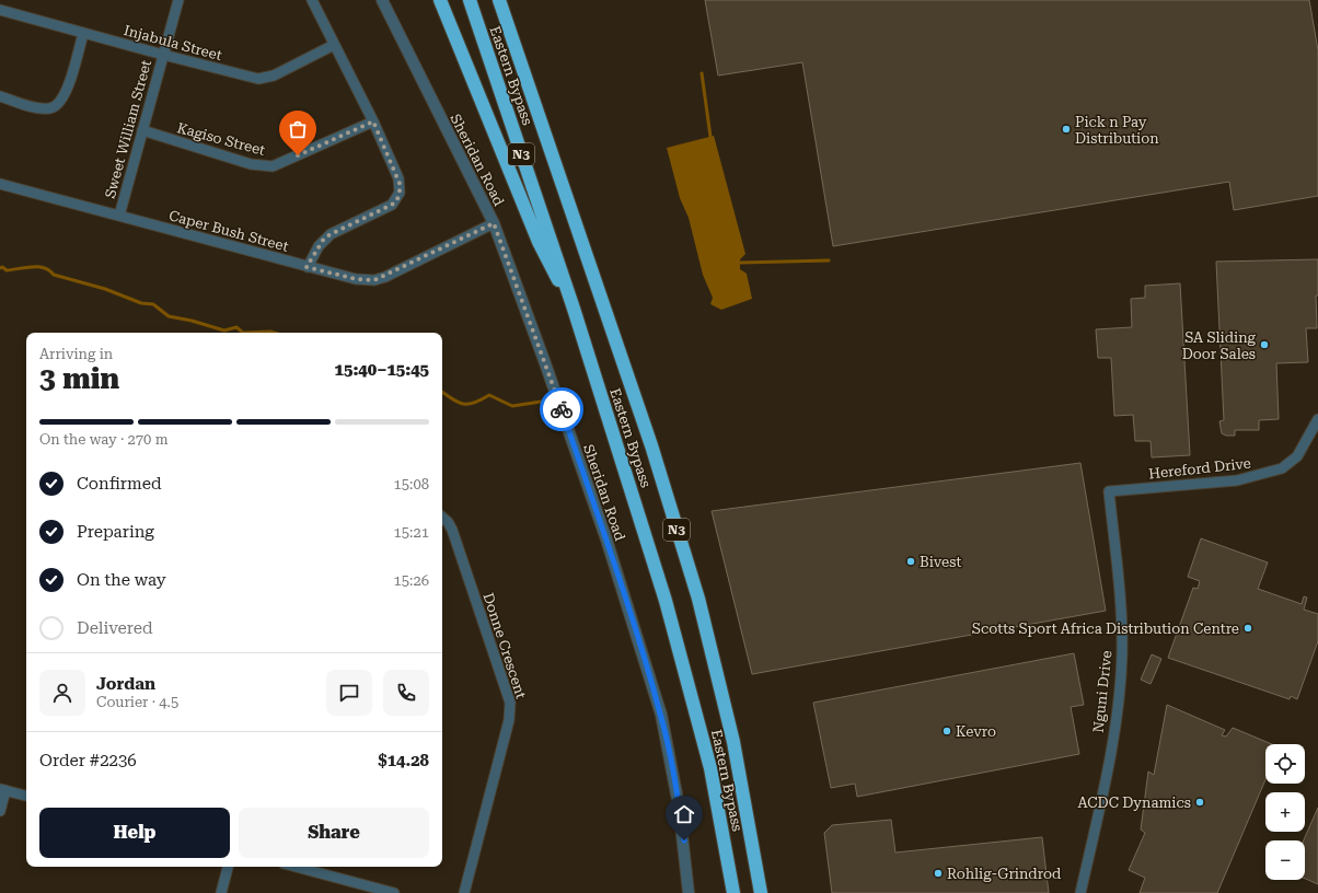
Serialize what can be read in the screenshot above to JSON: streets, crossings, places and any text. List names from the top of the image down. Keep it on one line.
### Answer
{"streets":{"highway":["Eastern Bypass","N3"],"street":["Injabula Street","Sweet William Street","Kagiso Street","Sheridan Road","Caper Bush Street","Hereford Drive","Donne Crescent","Nguni Drive"]},"crossings":[["Injabula Street","Sweet William Street"],["Sweet William Street","Kagiso Street"],["Sweet William Street","Caper Bush Street"],["Sheridan Road","Caper Bush Street"],["Hereford Drive","Nguni Drive"]],"places":["Pick n Pay Distribution","SA Sliding Door Sales","Bivest","Scotts Sport Africa Distribution Centre","Kevro","ACDC Dynamics","Rohlig-Grindrod"],"page":{"heading":["3 min","Arriving in","15:40–15:45"],"panel":["Jordan","Courier · 4.5","Order #2236","$14.28"],"bar":"On the way · 270 m","list":[["Confirmed","15:08"],["Preparing","15:21"],["On the way","15:26"],"Delivered"],"map_buttons":["+","−"],"buttons":["Help","Share"]}}
